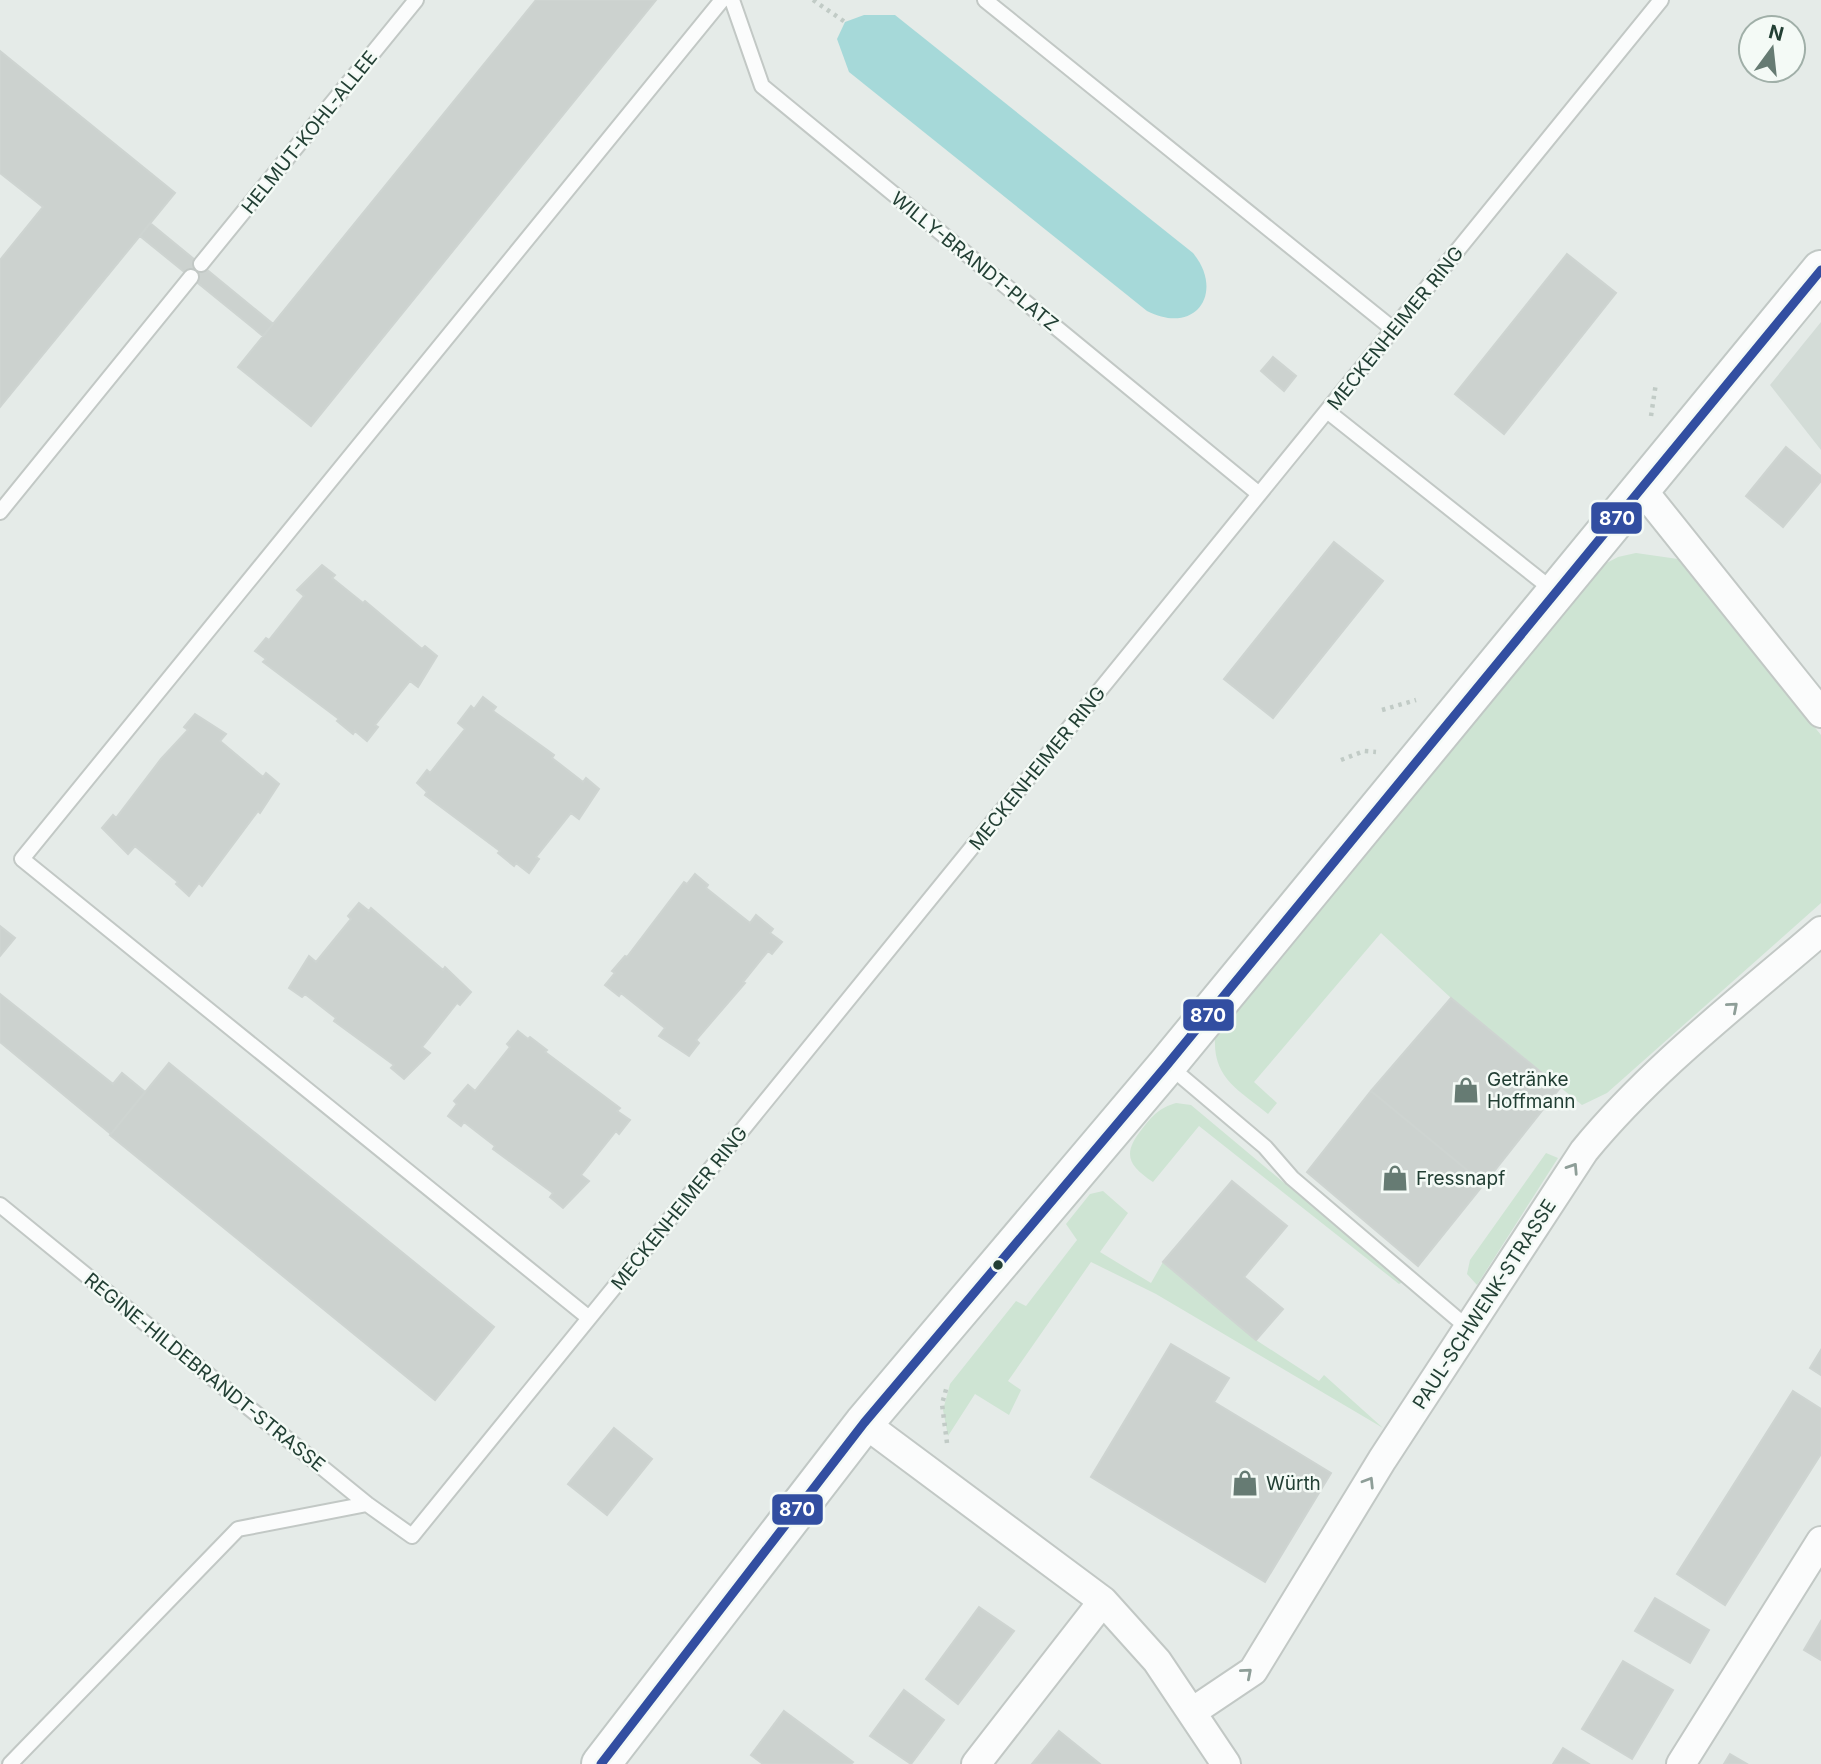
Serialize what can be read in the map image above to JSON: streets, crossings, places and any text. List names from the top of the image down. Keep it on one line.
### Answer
{"streets":{"street":["PAUL-SCHWENK-STRASSE"],"lane":["HELMUT-KOHL-ALLEE","WILLY-BRANDT-PLATZ","MECKENHEIMER RING","REGINE-HILDEBRANDT-STRASSE"]},"crossings":[["WILLY-BRANDT-PLATZ","MECKENHEIMER RING"],["MECKENHEIMER RING","REGINE-HILDEBRANDT-STRASSE"]],"one_way":["PAUL-SCHWENK-STRASSE"],"places":{"shop":["Getränke Hoffmann","Fressnapf","Würth"]},"lines":["transit line 870"],"north":"top"}
